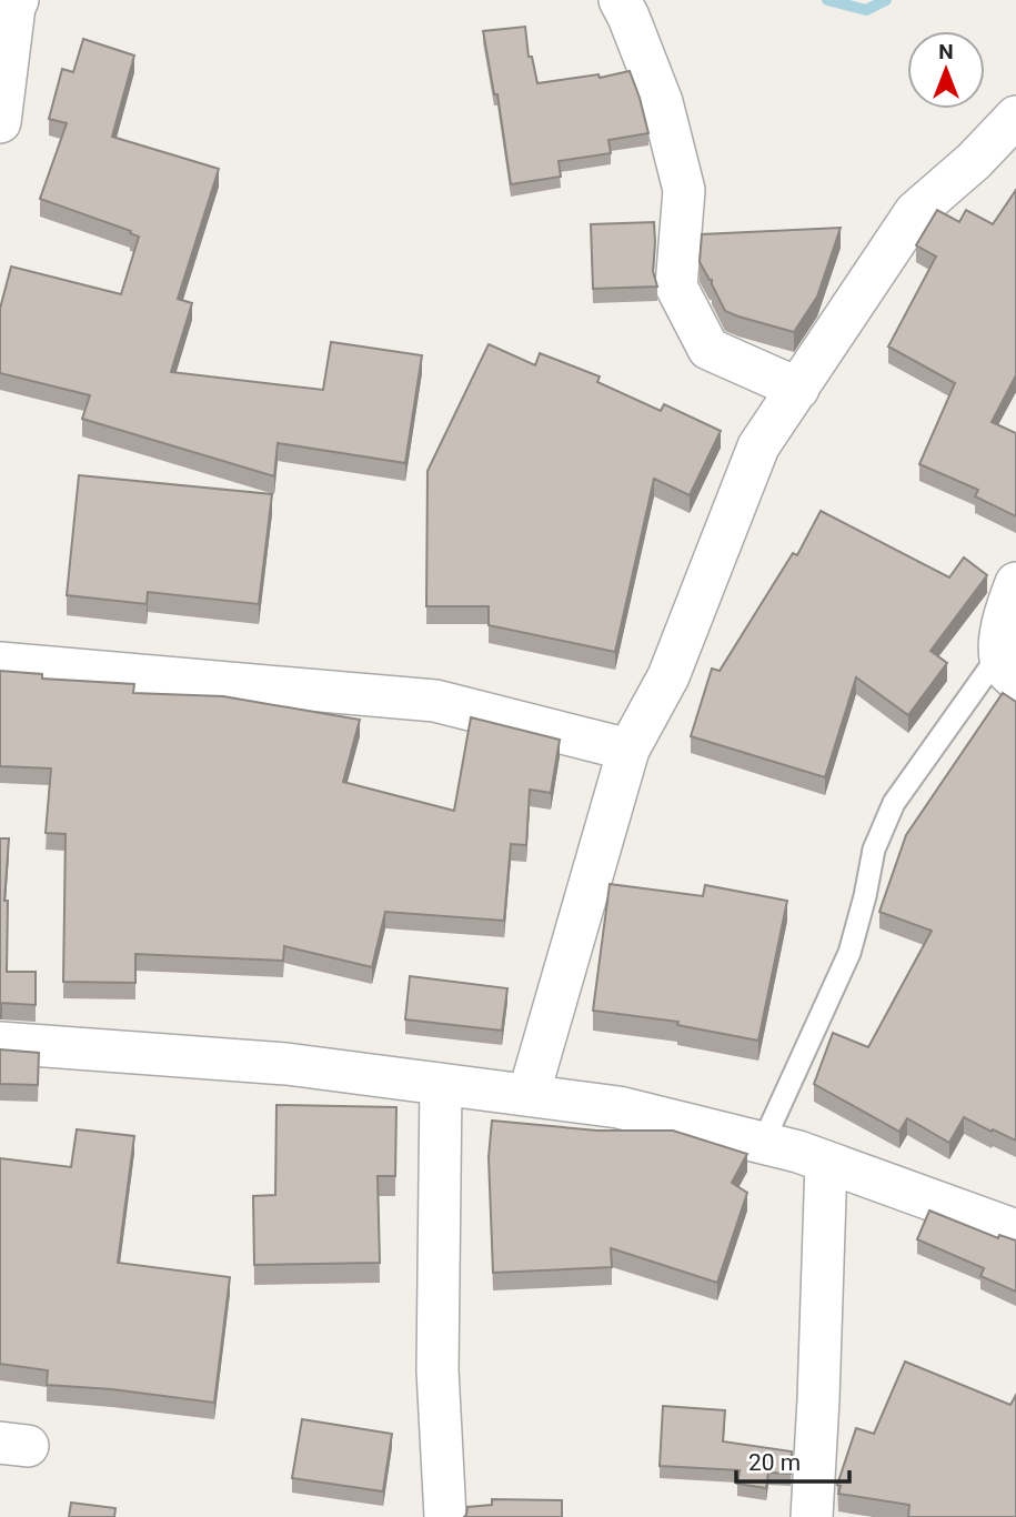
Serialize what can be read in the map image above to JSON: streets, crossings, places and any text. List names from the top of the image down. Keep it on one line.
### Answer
{"scale_bar":"20 m","north":"top"}
